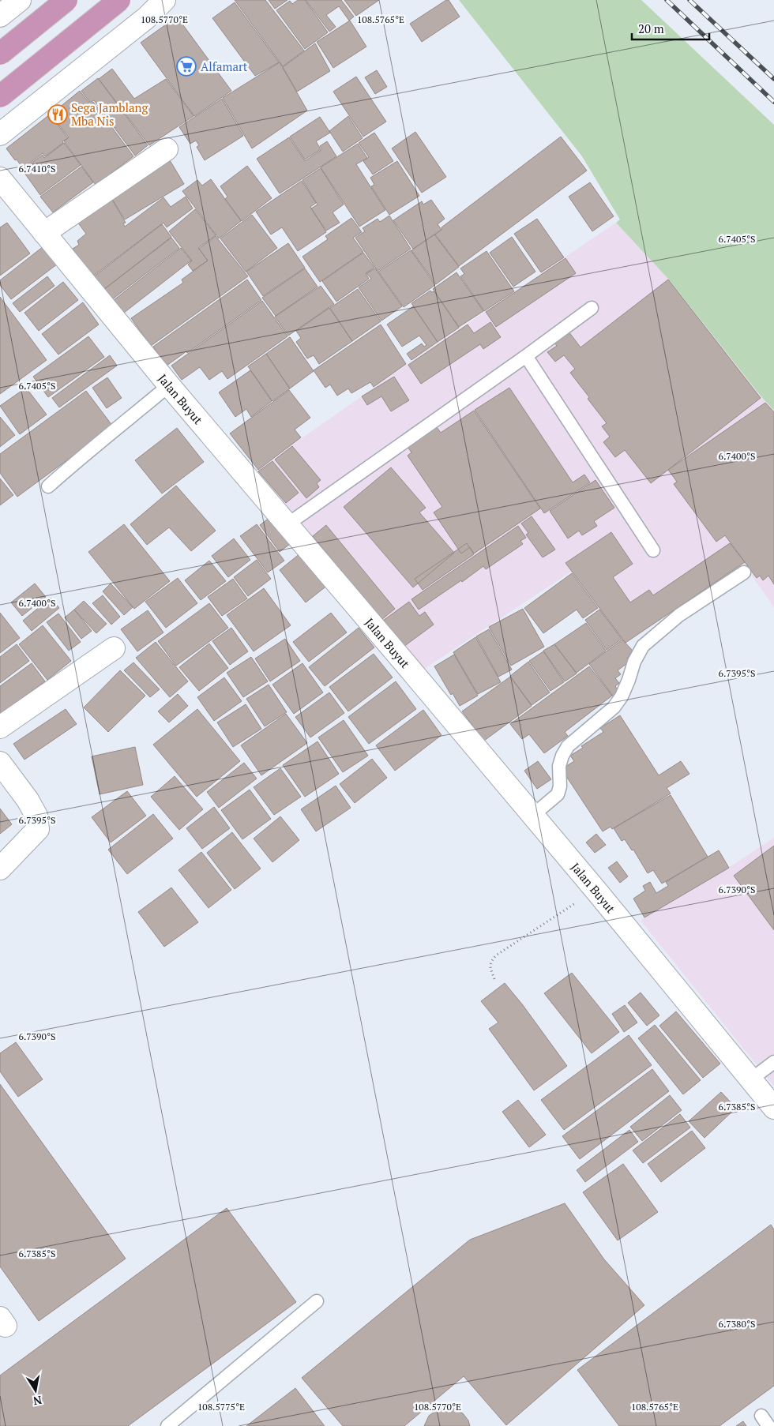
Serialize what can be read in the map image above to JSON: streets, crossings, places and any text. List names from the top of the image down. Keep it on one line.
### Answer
{"streets":{"street":["Jalan Buyut"]},"places":{"supermarket":["Alfamart"],"restaurant":["Sega Jamblang Mba Nis"]},"scale_bar":"20 m","north":"bottom","coordinates":["108.5770°E","108.5765°E","6.7410°S","6.7405°S","6.7400°S","6.7395°S","6.7390°S","6.7385°S","6.7380°S","108.5775°E"]}
